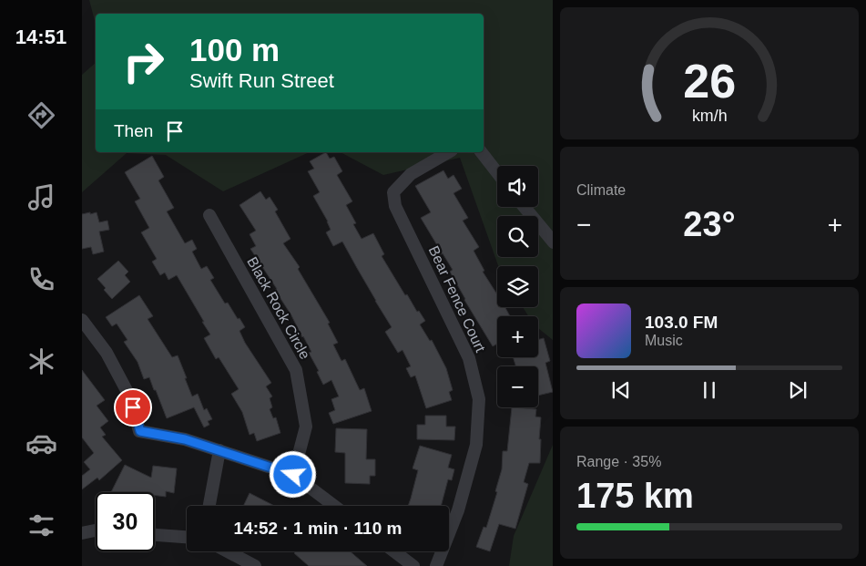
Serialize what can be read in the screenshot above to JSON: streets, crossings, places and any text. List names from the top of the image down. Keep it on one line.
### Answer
{"streets":{"street":["Bear Fence Court","Black Rock Circle"]},"page":{"tabs":"14:51","turn":["100 m","Swift Run Street"],"then":"Then","tile":["Climate",["Range · 35%","175 km"]],"map_buttons":["+","−"],"heat":["−","23°","+"],"song":["103.0 FM","Music"],"limit":"30","trip":"14:52 · 1 min · 110 m","gauge":["26","km/h"]}}
